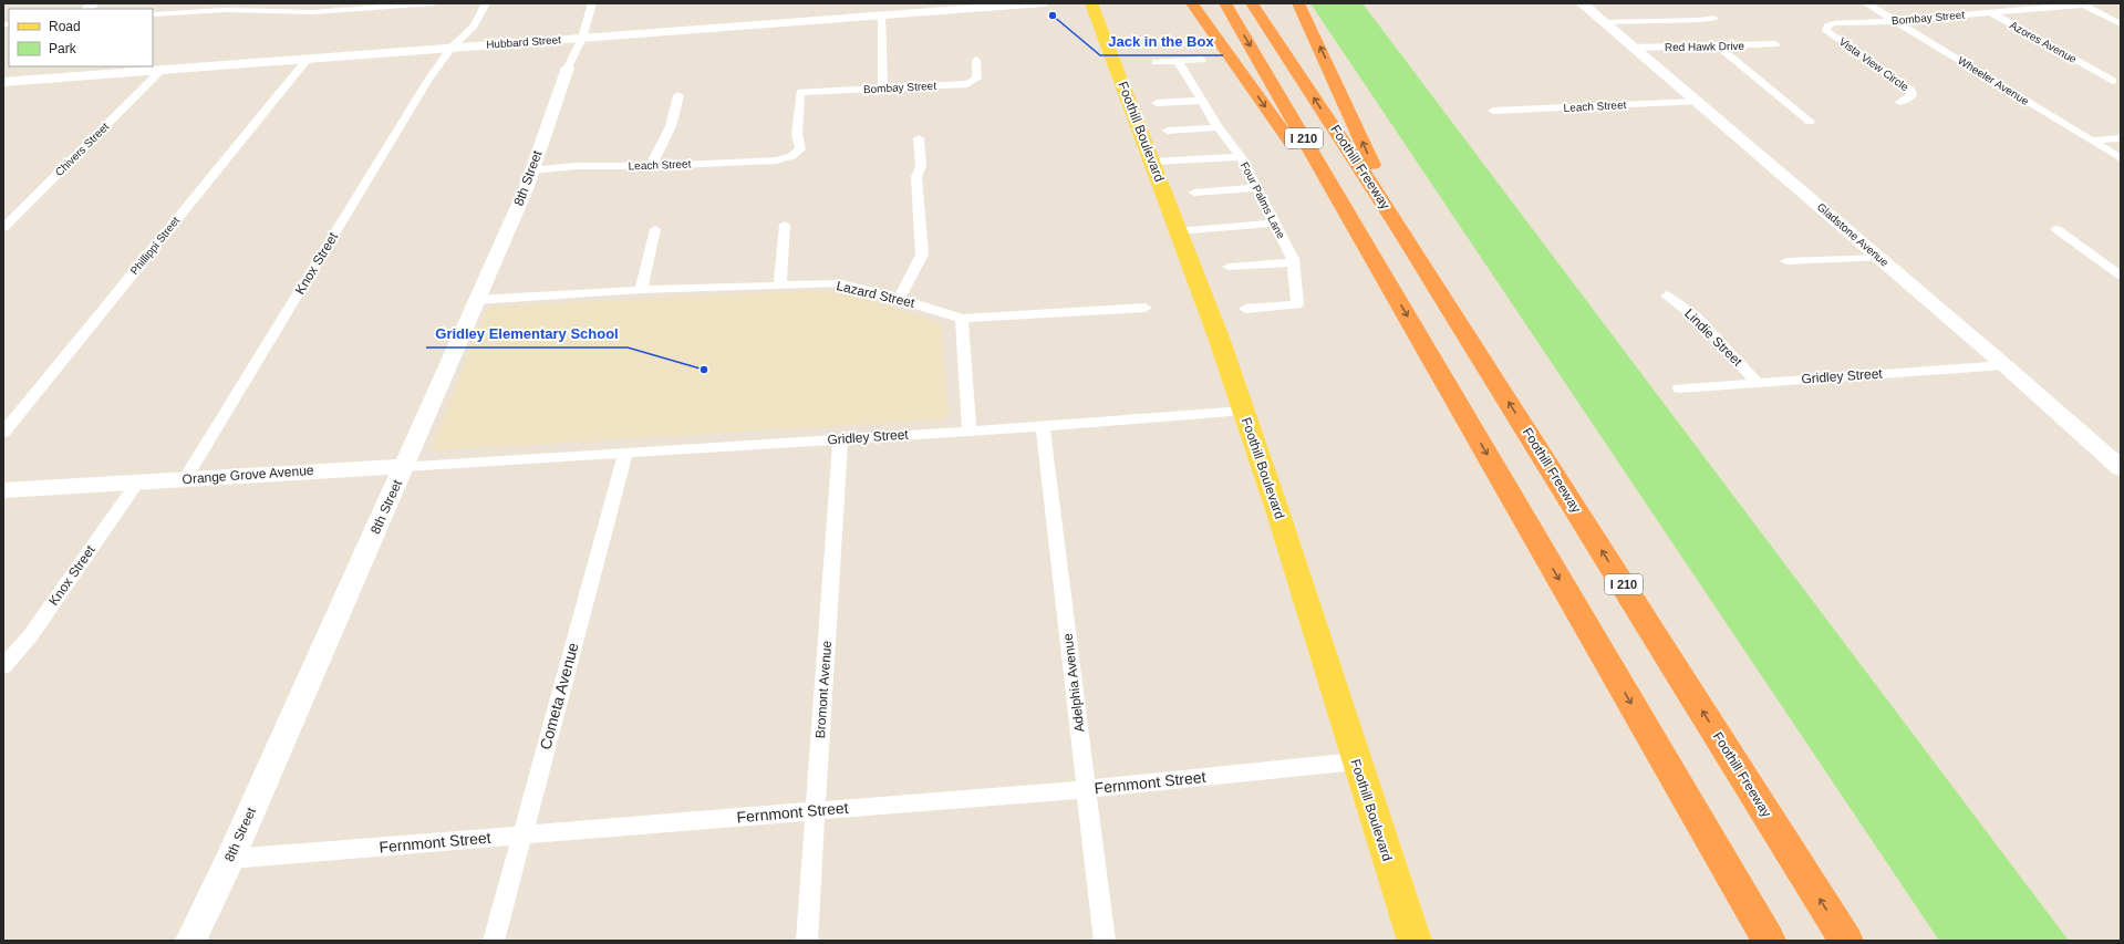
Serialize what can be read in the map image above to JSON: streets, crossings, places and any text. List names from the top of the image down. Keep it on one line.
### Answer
{"streets":{"highway":["I 210","Foothill Freeway"],"main road":["Foothill Boulevard"],"street":["Bombay Street","Hubbard Street","Azores Avenue","Red Hawk Drive","Vista View Circle","Wheeler Avenue","Leach Street","Chivers Street","8th Street","Four Palms Lane","Gladstone Avenue","Phillippi Street","Knox Street","Lazard Street","Lindie Street","Gridley Street","Orange Grove Avenue","Adelphia Avenue","Bromont Avenue","Cometa Avenue","Fernmont Street"]},"crossings":[["Bombay Street","Azores Avenue"],["Bombay Street","Vista View Circle"],["Bombay Street","Wheeler Avenue"],["Bombay Street","Leach Street"],["Hubbard Street","Chivers Street"],["Hubbard Street","Phillippi Street"],["Hubbard Street","Knox Street"],["Red Hawk Drive","Gladstone Avenue"],["Leach Street","8th Street"],["Leach Street","Gladstone Avenue"],["Foothill Boulevard","Gridley Street"],["Foothill Boulevard","Fernmont Street"],["8th Street","Lazard Street"],["8th Street","Orange Grove Avenue"],["8th Street","Fernmont Street"],["Gladstone Avenue","Gridley Street"],["Knox Street","Orange Grove Avenue"],["Lindie Street","Gridley Street"],["Gridley Street","Orange Grove Avenue"],["Gridley Street","Adelphia Avenue"],["Gridley Street","Bromont Avenue"],["Gridley Street","Cometa Avenue"],["Adelphia Avenue","Fernmont Street"],["Bromont Avenue","Fernmont Street"],["Cometa Avenue","Fernmont Street"]],"places":["Jack in the Box","Gridley Elementary School"],"legend":["Road","Park"]}
